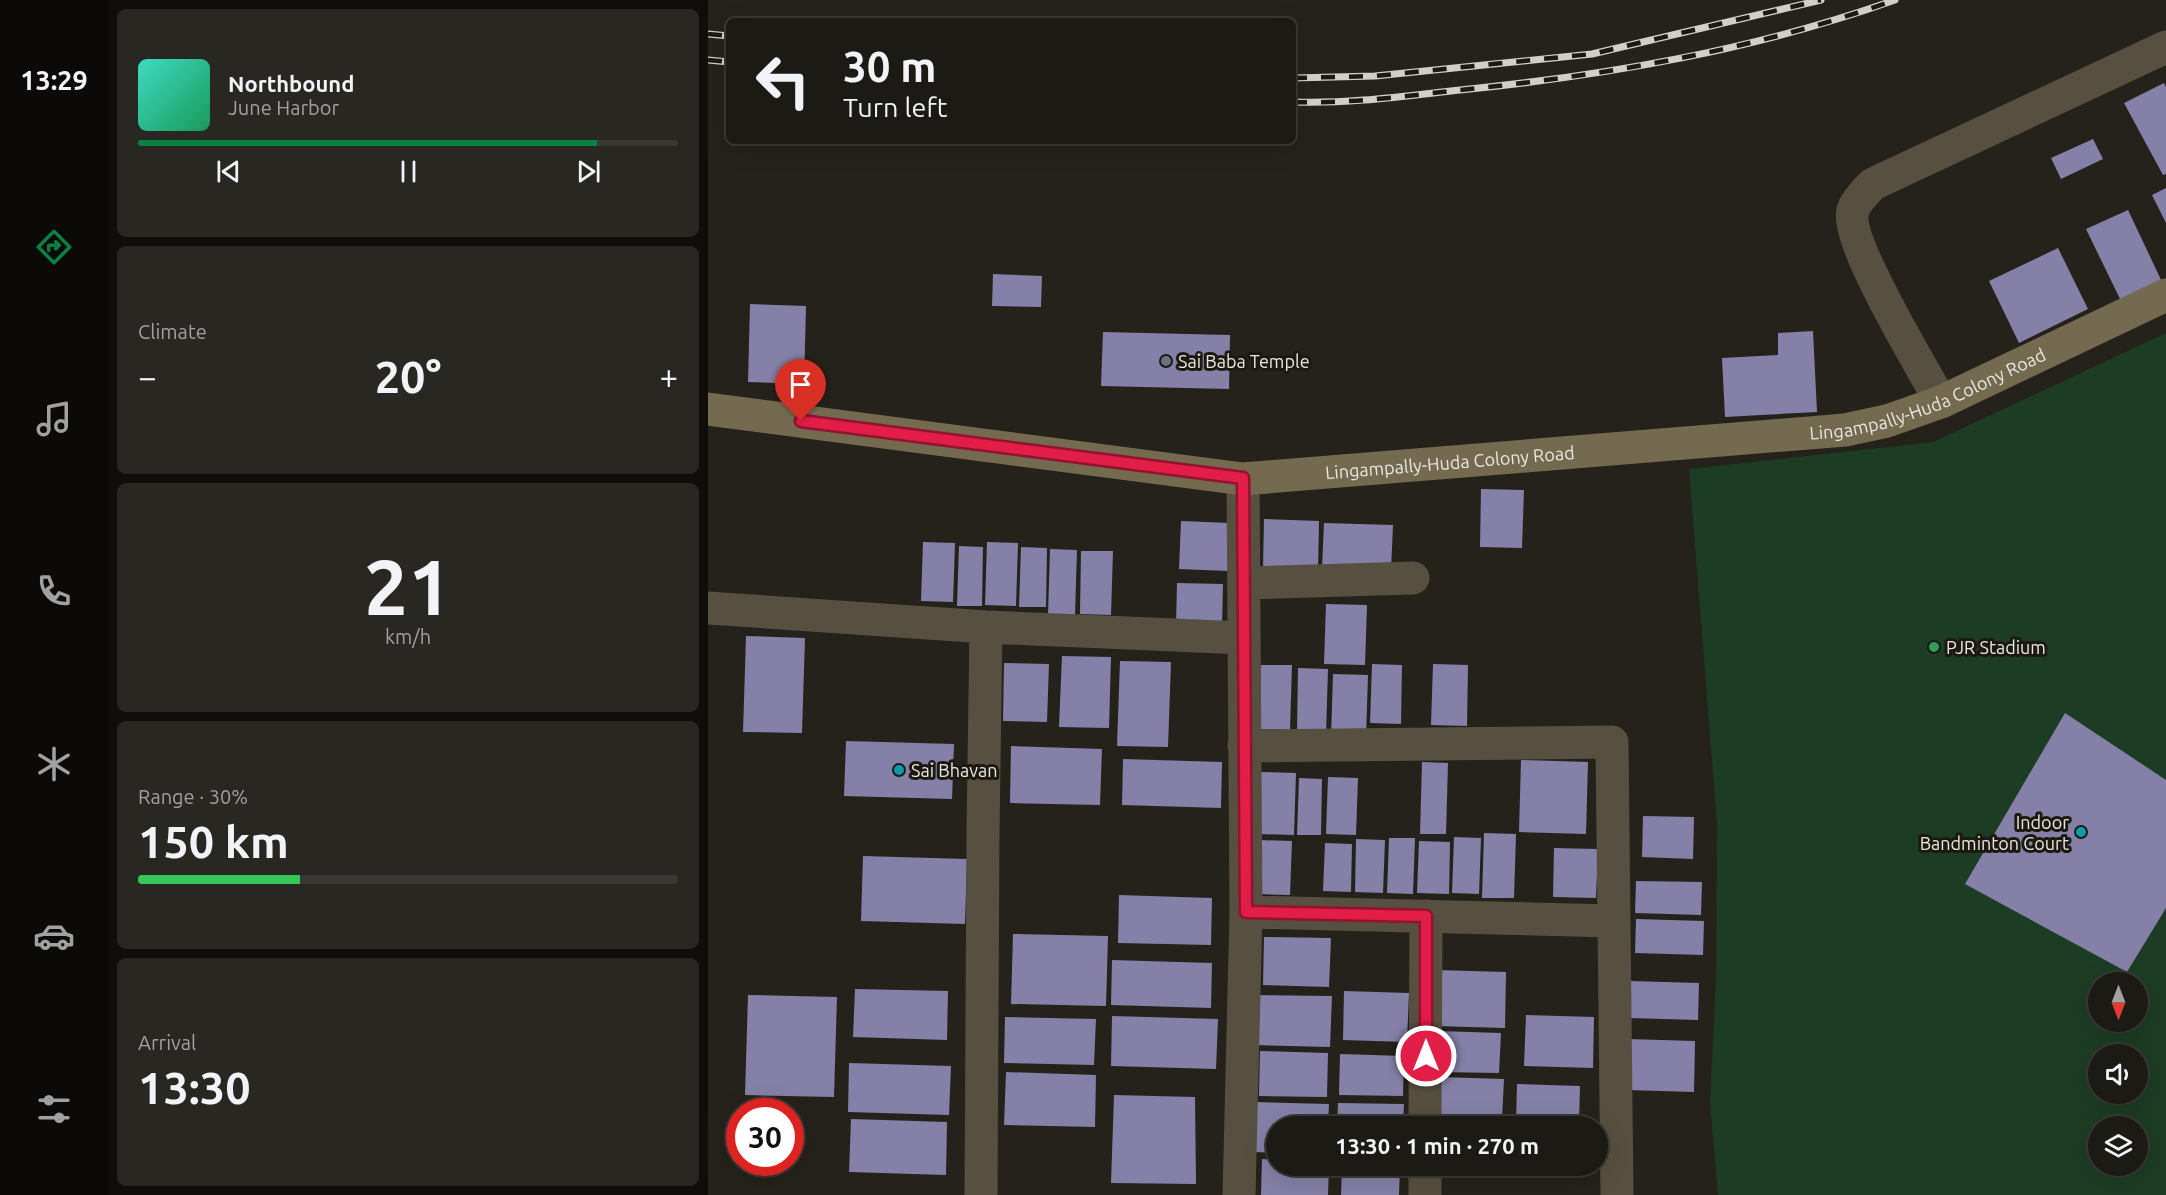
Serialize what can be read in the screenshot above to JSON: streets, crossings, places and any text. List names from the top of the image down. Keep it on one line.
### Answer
{"streets":{"street":["Lingampally-Huda Colony Road"]},"places":["Sai Baba Temple","PJR Stadium","Sai Bhavan","Indoor Bandminton Court"],"north":"bottom","page":{"tabs":"13:29","turn":["30 m","Turn left"],"song":["Northbound","June Harbor"],"tile":["Climate",["21","km/h"],["Range · 30%","150 km"],["Arrival","13:30"]],"heat":["−","20°","+"],"limit":"30","trip":"13:30 · 1 min · 270 m"}}
